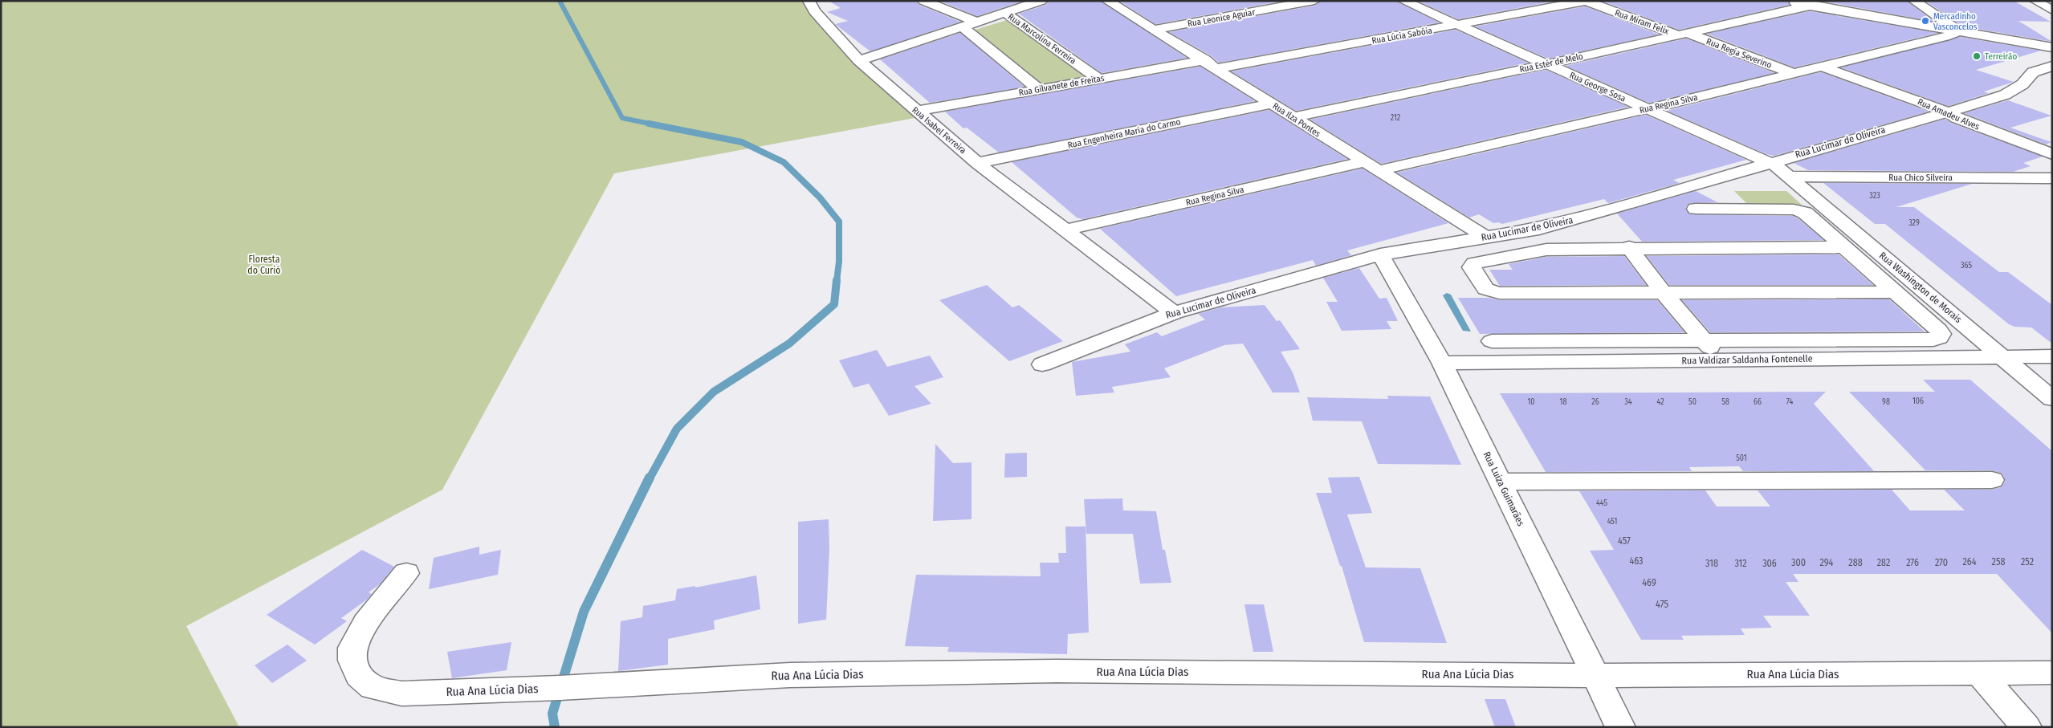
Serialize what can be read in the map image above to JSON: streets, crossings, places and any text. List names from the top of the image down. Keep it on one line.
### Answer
{"streets":{"street":["Rua Leonice Aguiar","Rua Miram Felix","Rua Lúcia Sabóia","Rua Marcolina Ferreira","Rua Regia Severino","Rua Estér de Melo","Rua Gilvanete de Freitas","Rua George Sosa","Rua Regina Silva","Rua Amadeu Alves","Rua Ilza Pontes","Rua Isabel Ferreira","Rua Engenheira Maria do Carmo","Rua Lucimar de Oliveira","Rua Chico Silveira","Rua Washington de Morais","Rua Valdizar Saldanha Fontenelle","Rua Luiza Guimarães","Rua Ana Lúcia Dias"]},"crossings":[["Rua Leonice Aguiar","Rua Ilza Pontes"],["Rua Miram Felix","Rua Lúcia Sabóia"],["Rua Miram Felix","Rua Regia Severino"],["Rua Miram Felix","Rua Estér de Melo"],["Rua Lúcia Sabóia","Rua George Sosa"],["Rua Lúcia Sabóia","Rua Ilza Pontes"],["Rua Marcolina Ferreira","Rua Gilvanete de Freitas"],["Rua Regia Severino","Rua Estér de Melo"],["Rua Regia Severino","Rua Regina Silva"],["Rua Estér de Melo","Rua George Sosa"],["Rua Estér de Melo","Rua Ilza Pontes"],["Rua Gilvanete de Freitas","Rua Ilza Pontes"],["Rua Gilvanete de Freitas","Rua Isabel Ferreira"],["Rua George Sosa","Rua Regina Silva"],["Rua George Sosa","Rua Lucimar de Oliveira"],["Rua George Sosa","Rua Washington de Morais"],["Rua Regina Silva","Rua Amadeu Alves"],["Rua Regina Silva","Rua Ilza Pontes"],["Rua Regina Silva","Rua Isabel Ferreira"],["Rua Amadeu Alves","Rua Lucimar de Oliveira"],["Rua Ilza Pontes","Rua Engenheira Maria do Carmo"],["Rua Ilza Pontes","Rua Lucimar de Oliveira"],["Rua Isabel Ferreira","Rua Engenheira Maria do Carmo"],["Rua Isabel Ferreira","Rua Lucimar de Oliveira"],["Rua Lucimar de Oliveira","Rua Washington de Morais"],["Rua Lucimar de Oliveira","Rua Luiza Guimarães"],["Rua Chico Silveira","Rua Washington de Morais"],["Rua Washington de Morais","Rua Valdizar Saldanha Fontenelle"],["Rua Valdizar Saldanha Fontenelle","Rua Luiza Guimarães"],["Rua Luiza Guimarães","Rua Ana Lúcia Dias"]],"parks":["Floresta do Curió"],"places":["Mercadinho Vasconcelos","Terreirão"],"house_numbers":["212","323","329","365","106","10","18","26","34","42","50","58","66","74","98","501","445","451","457","463","264","258","252","300","294","288","282","276","270","318","312","306","469","475"]}
